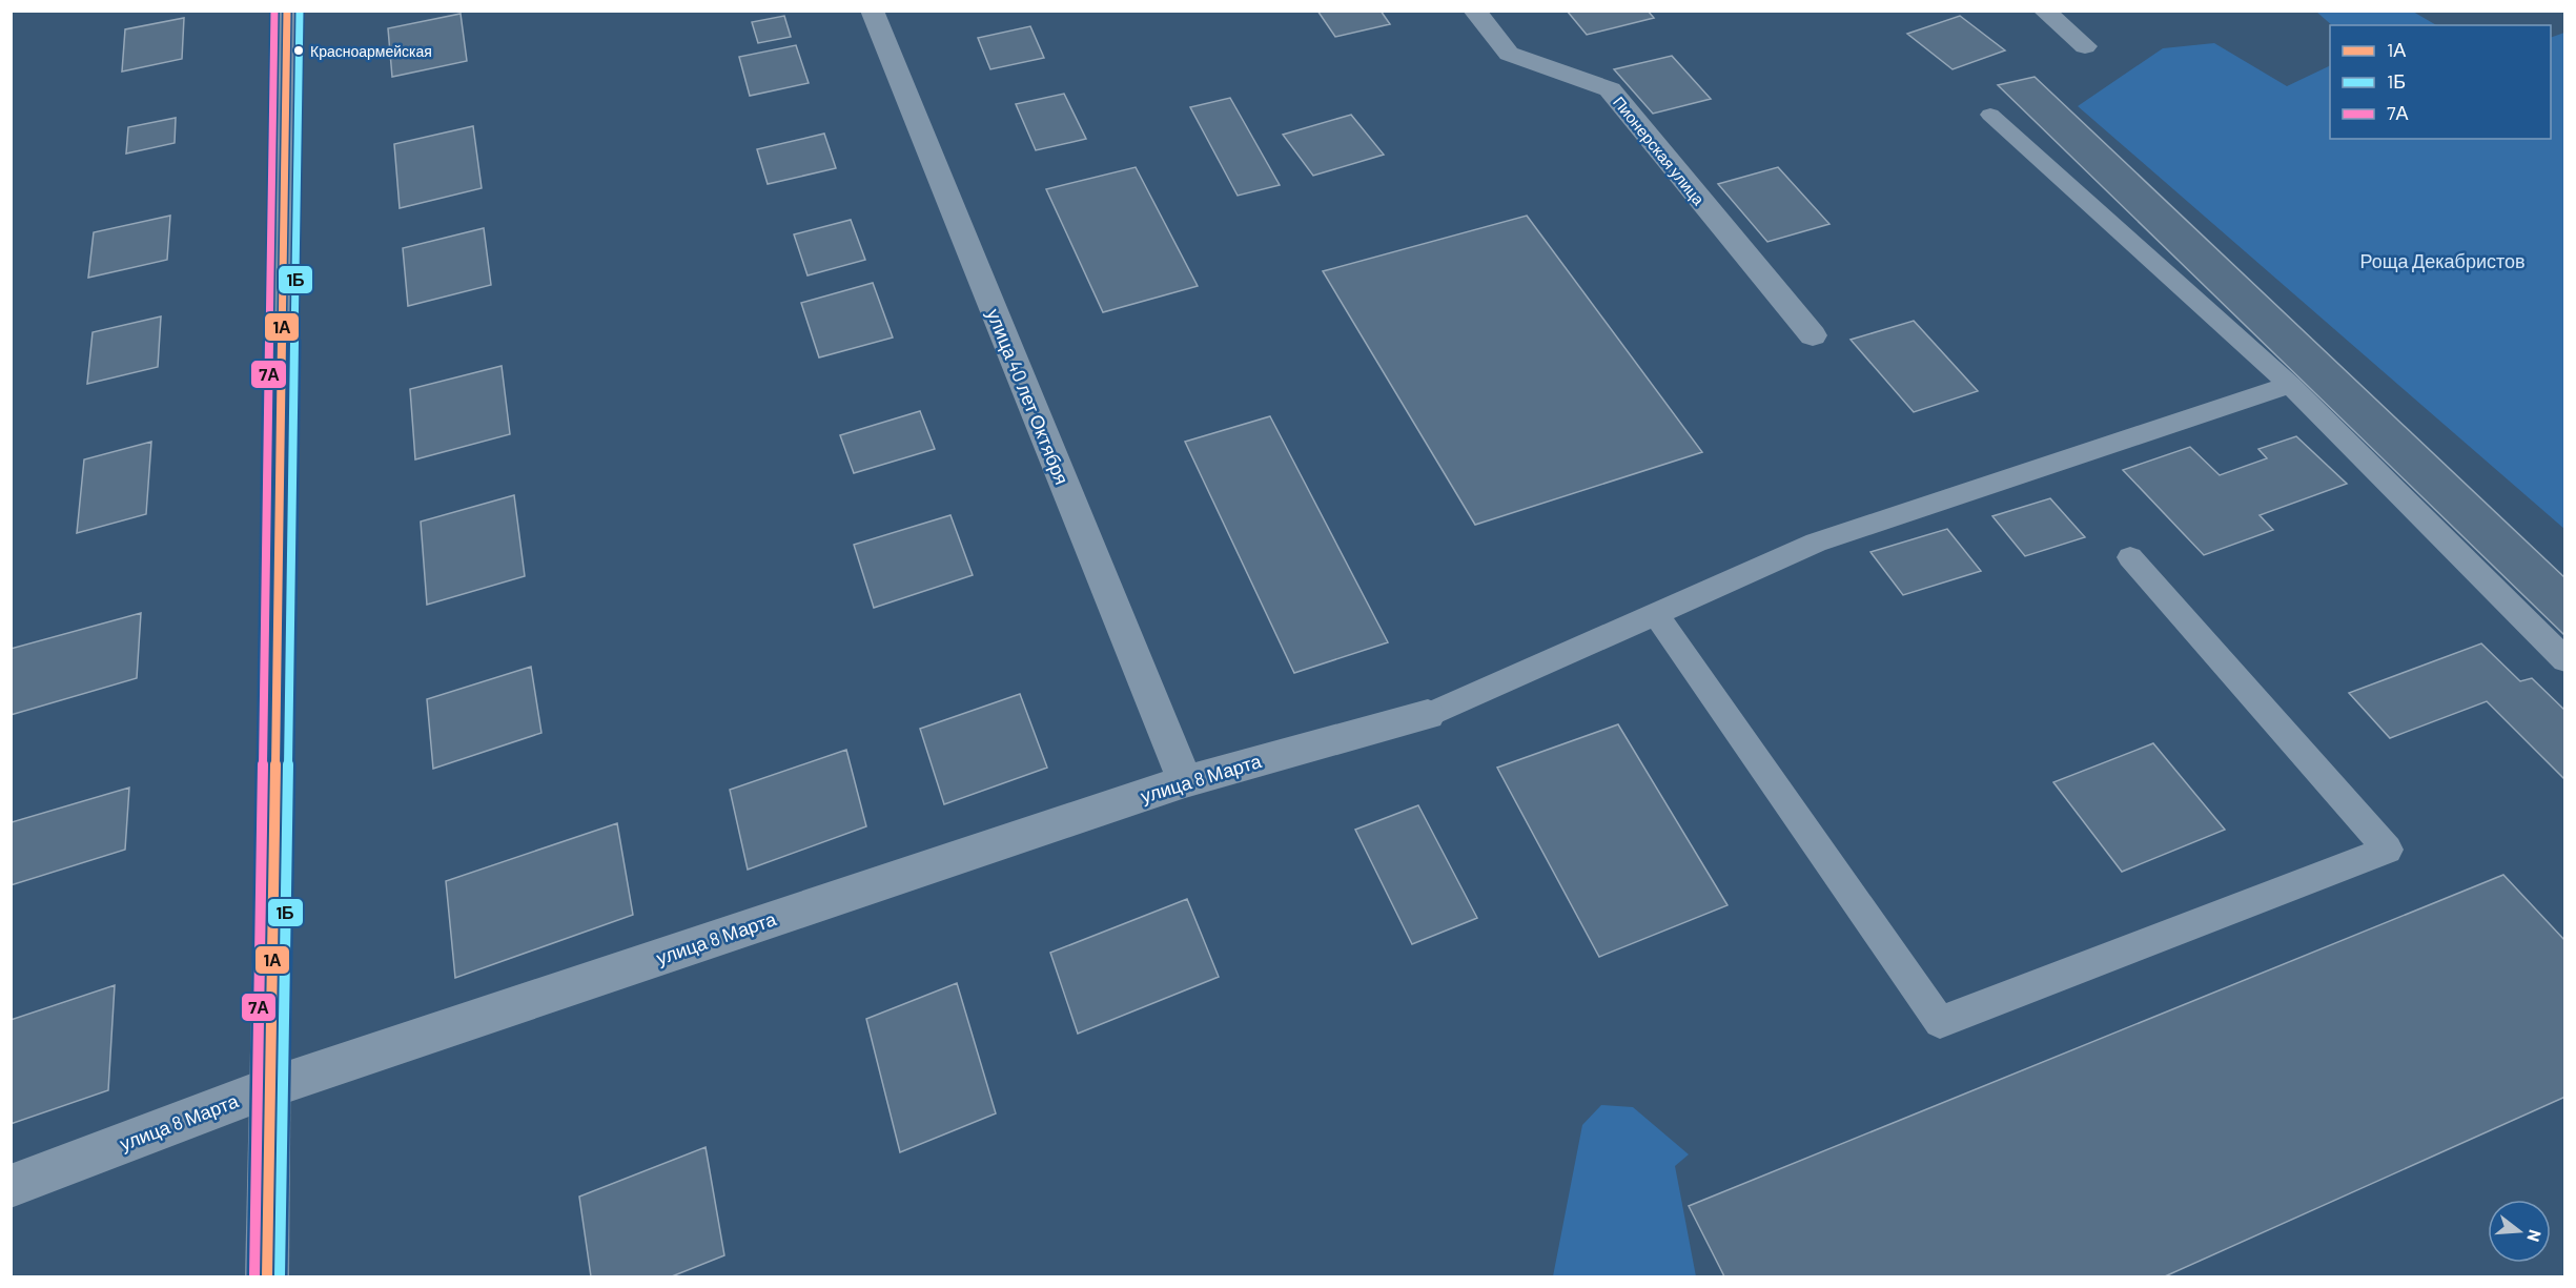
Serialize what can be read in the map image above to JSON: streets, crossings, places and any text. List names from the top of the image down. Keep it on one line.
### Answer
{"streets":{"street":["Пионерская улица","улица 40 лет Октября","улица 8 Марта"]},"crossings":[["улица 40 лет Октября","улица 8 Марта"]],"parks":["Роща Декабристов"],"places":["Красноармейская"],"lines":["transit line 1А","transit line 1Б","transit line 7А"],"legend":["1А","1Б","7А"],"north":"right"}
